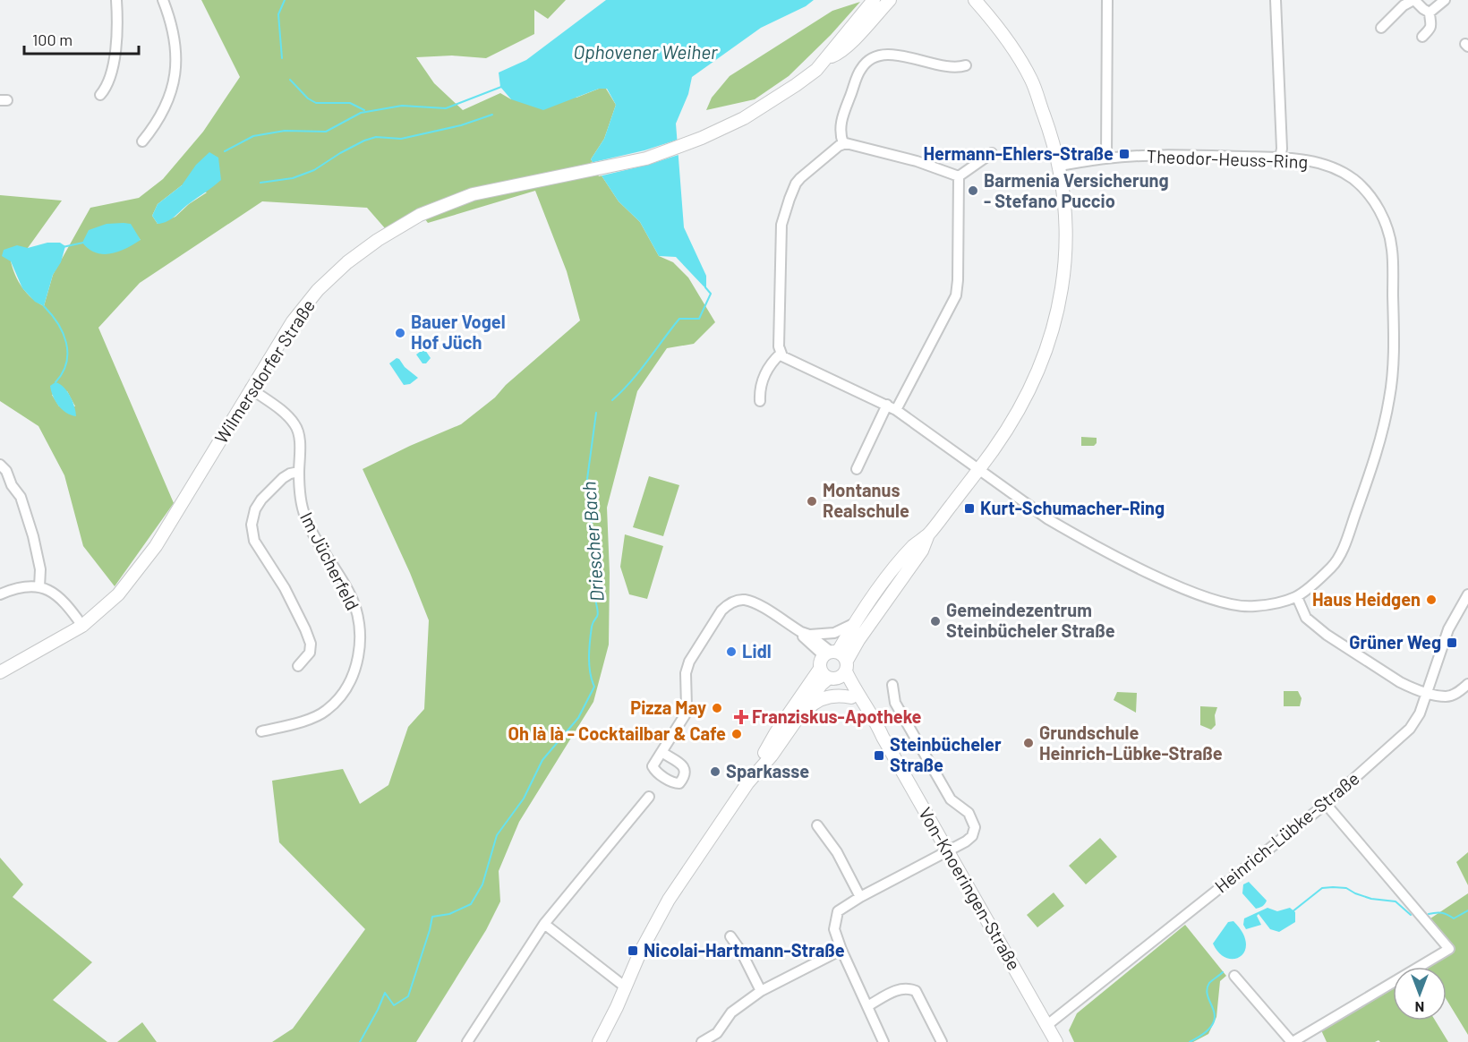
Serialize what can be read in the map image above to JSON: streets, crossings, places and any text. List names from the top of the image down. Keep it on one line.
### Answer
{"streets":{"street":["Theodor-Heuss-Ring","Wilmersdorfer Straße","Im Jücherfeld","Heinrich-Lübke-Straße","Von-Knoeringen-Straße"]},"crossings":[["Wilmersdorfer Straße","Im Jücherfeld"],["Heinrich-Lübke-Straße","Von-Knoeringen-Straße"]],"water":["Ophovener Weiher","Driescher Bach"],"places":{"transit":["Hermann-Ehlers-Straße","Kurt-Schumacher-Ring","Grüner Weg","Steinbücheler Straße","Nicolai-Hartmann-Straße"],"other":["Barmenia Versicherung - Stefano Puccio","Bauer Vogel Hof Jüch","Montanus Realschule","Haus Heidgen","Gemeindezentrum Steinbücheler Straße","Lidl","Pizza May","Oh là là - Cocktailbar & Cafe","Grundschule Heinrich-Lübke-Straße","Sparkasse"],"health":["Franziskus-Apotheke"]},"scale_bar":"100 m","north":"bottom"}
